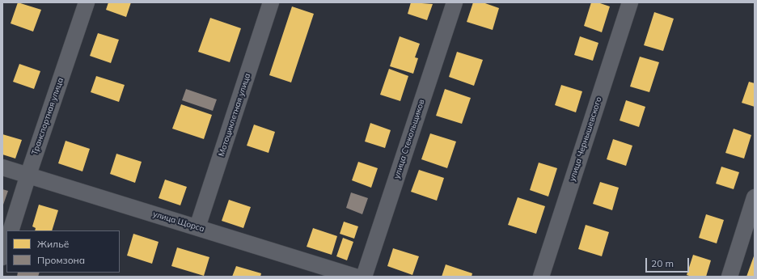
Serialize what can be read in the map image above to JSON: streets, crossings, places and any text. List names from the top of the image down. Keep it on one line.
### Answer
{"streets":{"street":["Мотоциклетная улица","Транспортная улица","улица Стекольщиков","улица Чернышевского","улица Щорса"]},"crossings":[["Мотоциклетная улица","улица Щорса"],["Транспортная улица","улица Щорса"]],"legend":["Жильё","Промзона"],"scale_bar":"20 m"}
